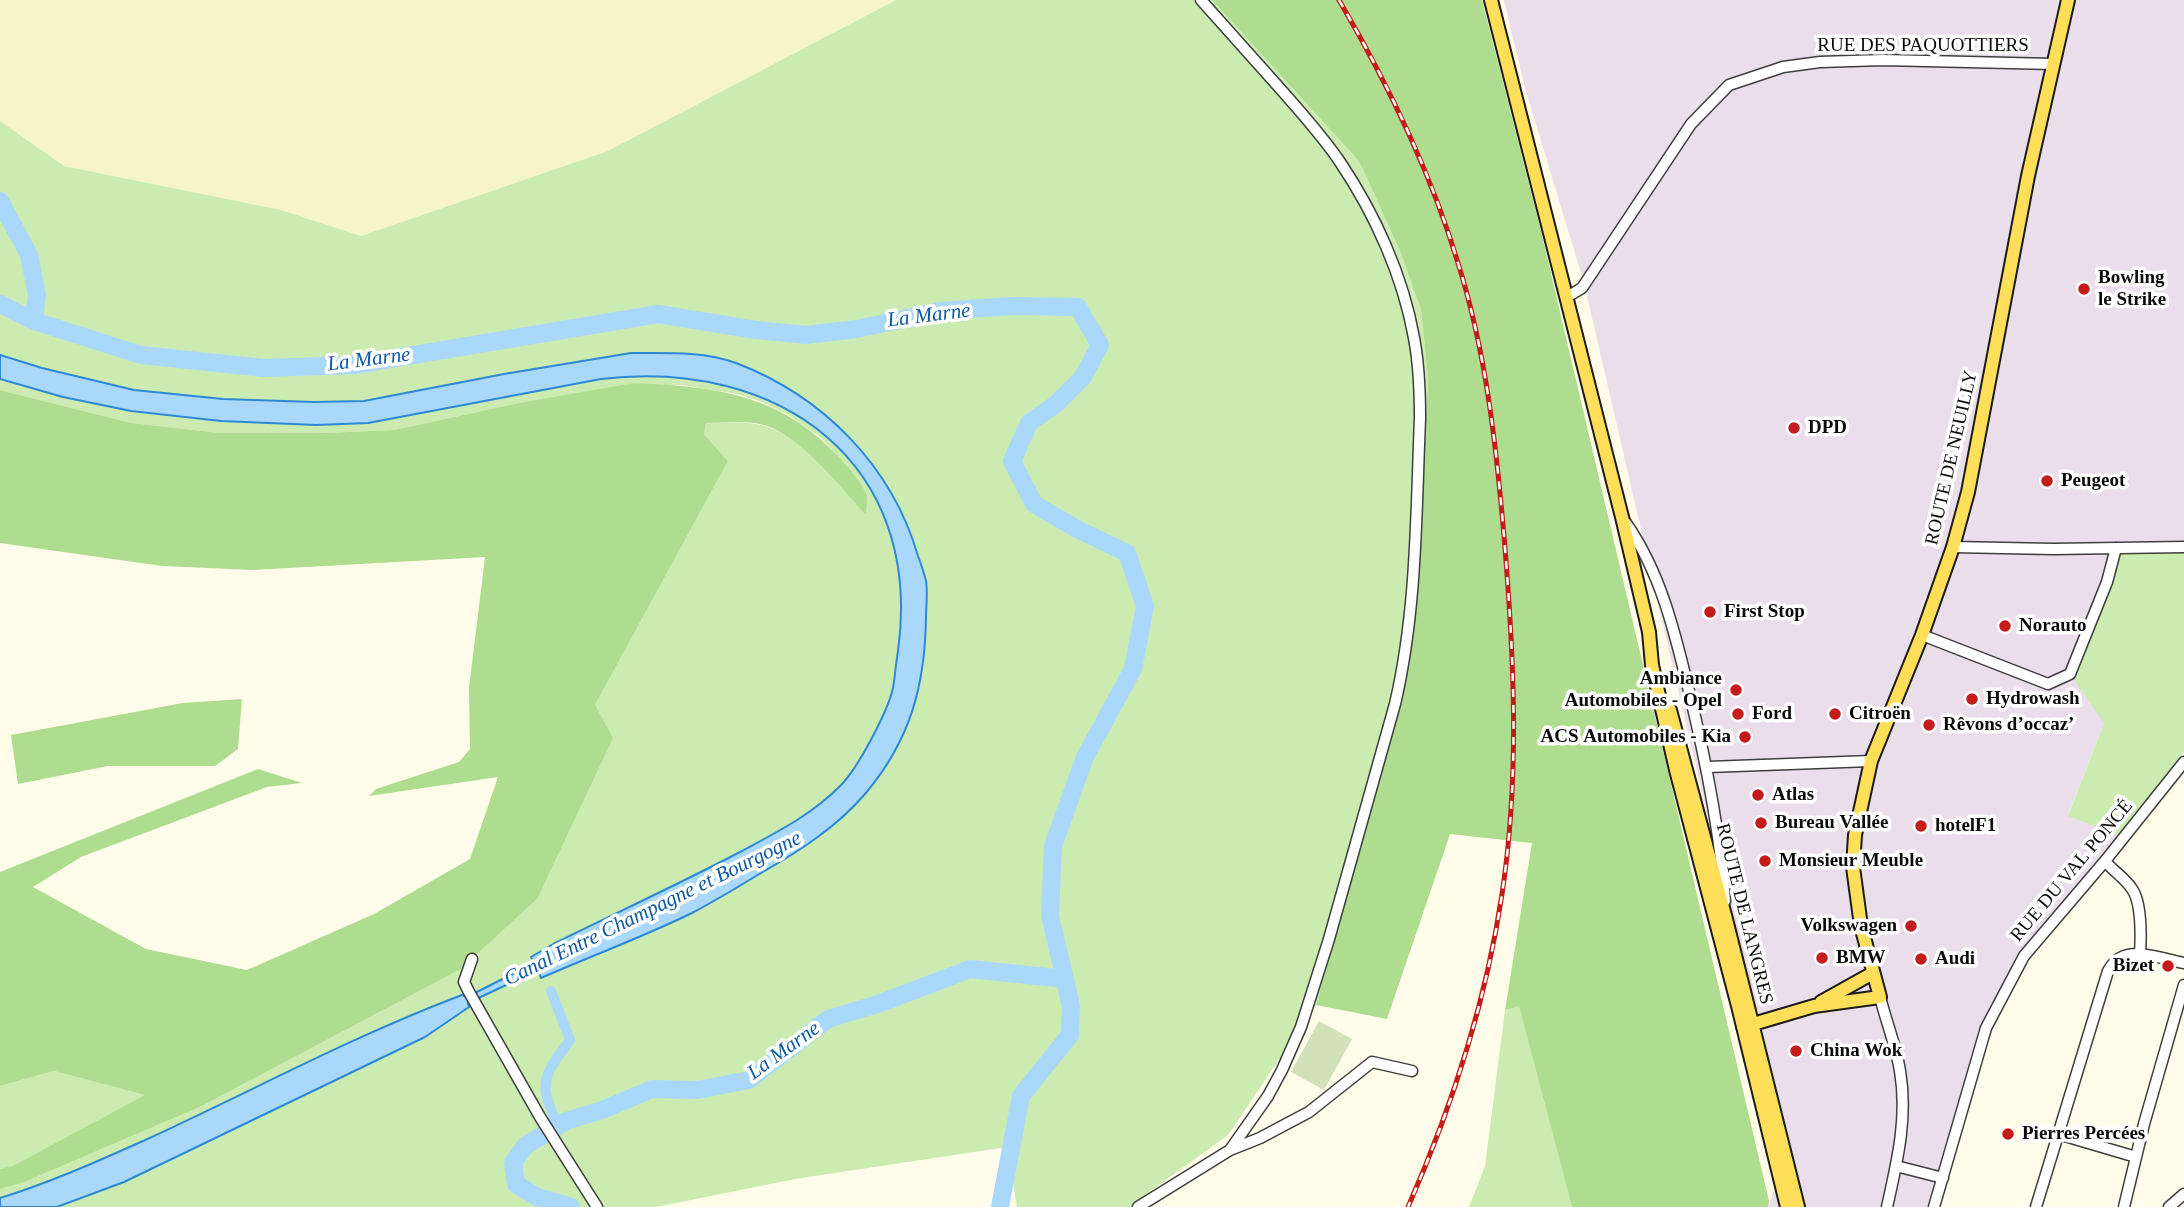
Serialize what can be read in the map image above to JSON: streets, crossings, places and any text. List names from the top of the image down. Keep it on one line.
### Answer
{"streets":{"main road":["ROUTE DE NEUILLY","ROUTE DE LANGRES"],"street":["RUE DES PAQUOTTIERS","RUE DU VAL PONCÉ"]},"crossings":[["RUE DES PAQUOTTIERS","ROUTE DE NEUILLY"]],"water":["La Marne","Canal Entre Champagne et Bourgogne"],"places":["Bowling le Strike","DPD","Peugeot","First Stop","Norauto","Ambiance Automobiles - Opel","Hydrowash","Ford","Citroën","Rêvons d’occaz’","ACS Automobiles - Kia","Atlas","Bureau Vallée","hotelF1","Monsieur Meuble","Volkswagen","BMW","Audi","Bizet","China Wok","Pierres Percées"]}
